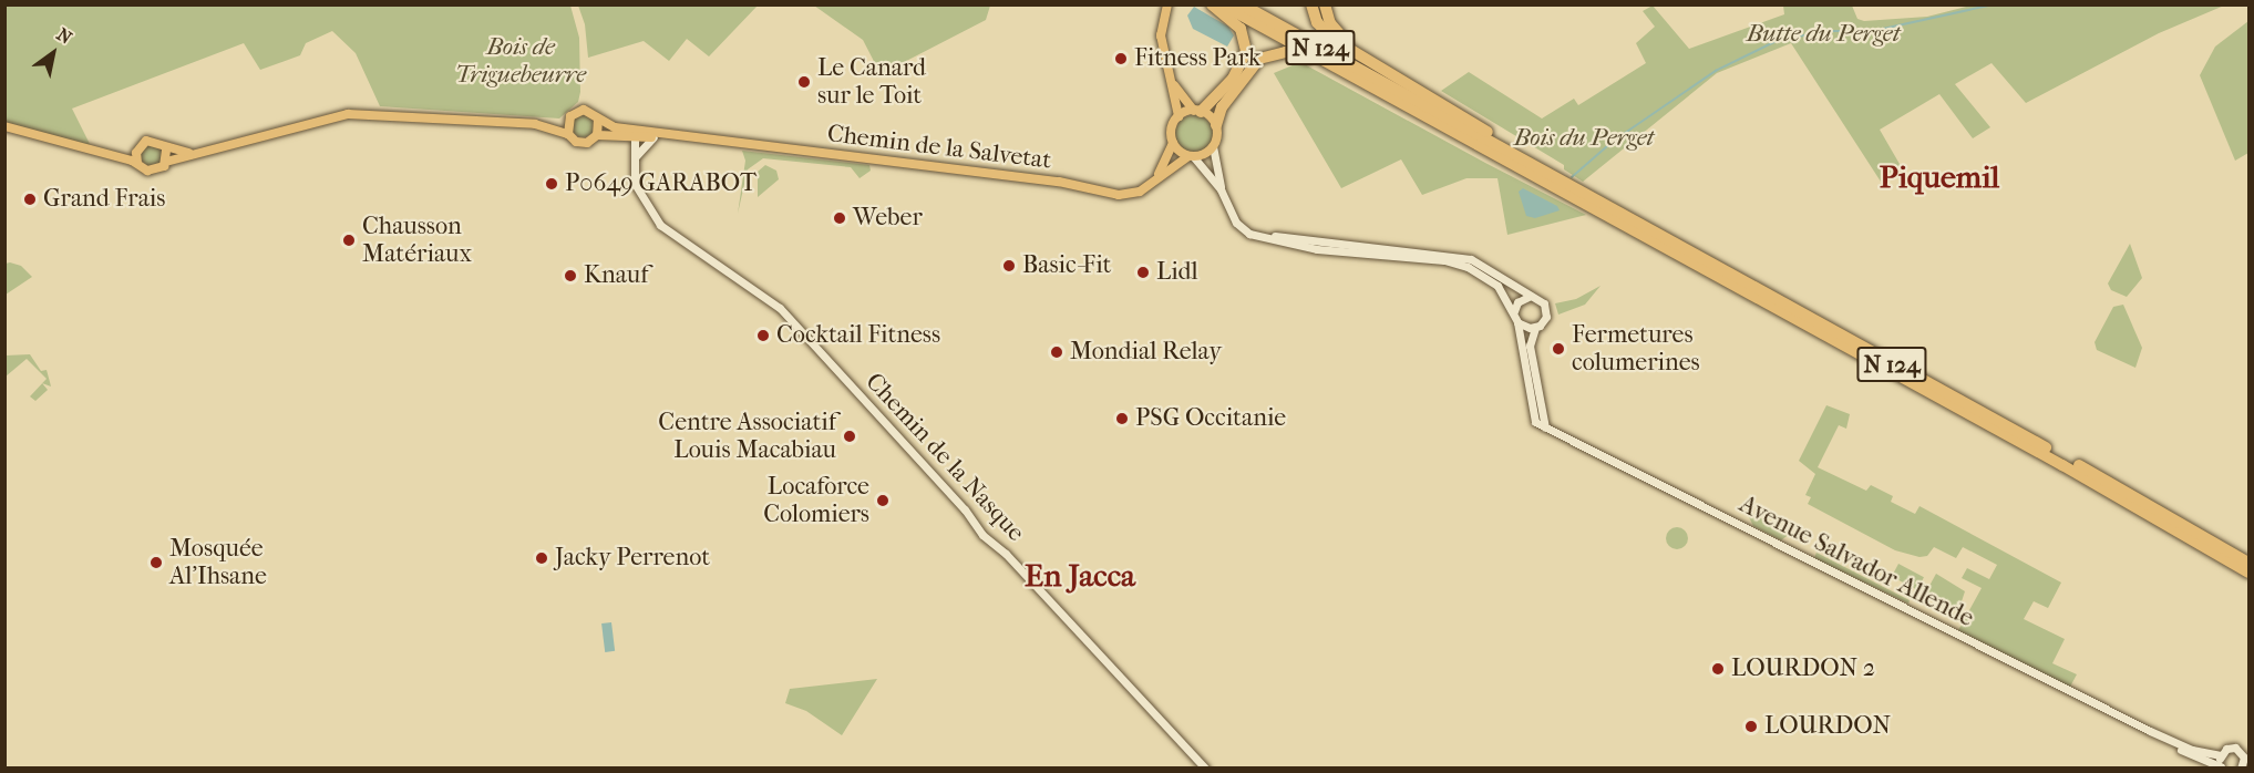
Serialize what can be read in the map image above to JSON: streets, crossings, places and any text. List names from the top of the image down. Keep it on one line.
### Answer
{"streets":{"highway":["N 124"],"main road":["Chemin de la Salvetat"],"street":["Chemin de la Nasque","Avenue Salvador Allende"]},"crossings":[["Chemin de la Salvetat","Chemin de la Nasque"]],"districts":["Piquemil","En Jacca"],"parks":["Butte du Perget","Bois de Triguebeurre","Bois du Perget"],"places":["Fitness Park","Le Canard sur le Toit","P0649 GARABOT","Grand Frais","Weber","Chausson Matériaux","Basic-Fit","Lidl","Knauf","Cocktail Fitness","Fermetures columerines","Mondial Relay","PSG Occitanie","Centre Associatif Louis Macabiau","Locaforce Colomiers","Jacky Perrenot","Mosquée Al'Ihsane","LOURDON 2","LOURDON"],"north":"top right"}
